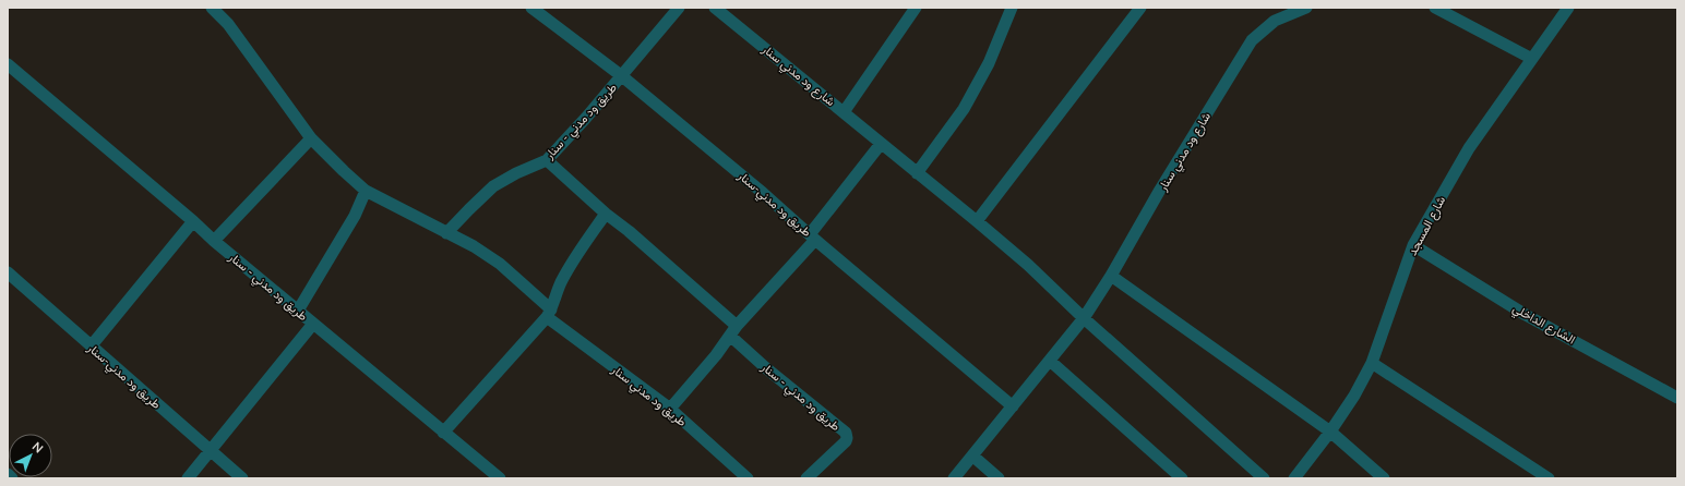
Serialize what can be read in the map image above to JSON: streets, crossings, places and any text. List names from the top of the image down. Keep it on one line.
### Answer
{"streets":{"street":["شارع ود مدني سنار","طريق ود مدني - سنار","طريق ود مدني-سنار","شارع المسجد","الشارع الداخلي","طريق ود مدني سنار"]},"crossings":[["طريق ود مدني - سنار","طريق ود مدني-سنار"],["شارع المسجد","الشارع الداخلي"]],"north":"top right"}
